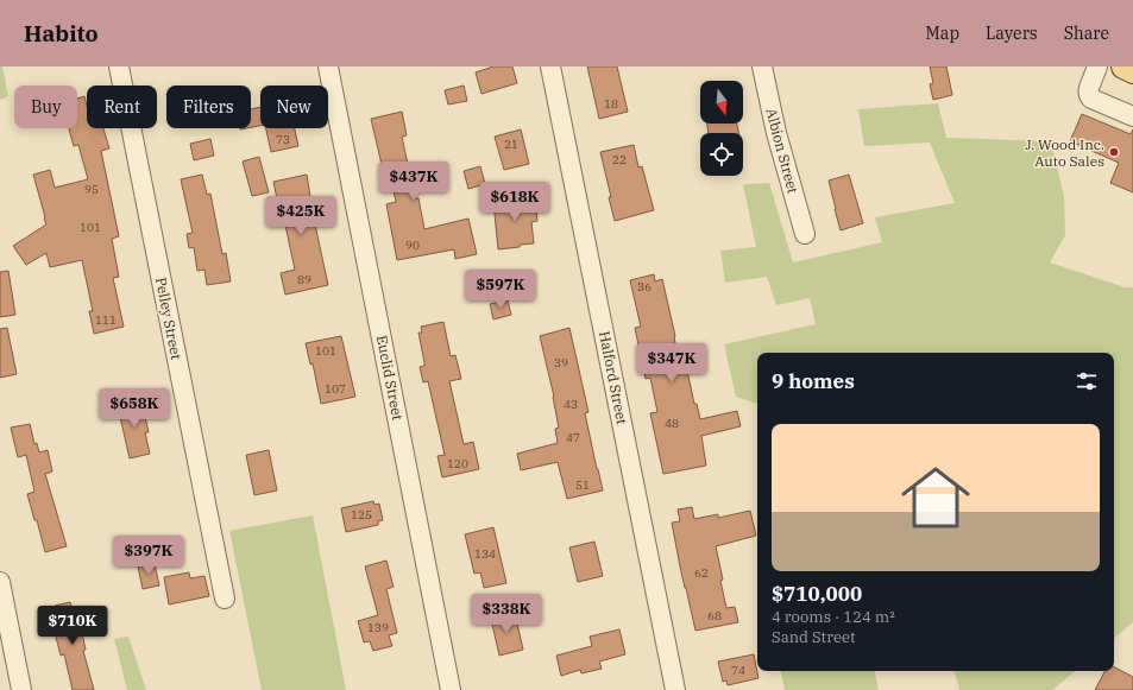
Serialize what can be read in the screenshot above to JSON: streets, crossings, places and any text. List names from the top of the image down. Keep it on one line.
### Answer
{"streets":{"street":["Albion Street","Pelley Street","Euclid Street","Halford Street"]},"places":["J. Wood Inc. Auto Sales"],"house_numbers":["18","73","21","22","95","101","90","89","36","111","101","39","107","43","48","47","120","51","125","134","62","68","139","74"],"north":"bottom","page":{"header":"Habito","nav":["Map","Layers","Share"],"chip":["Buy","Rent","Filters","New"],"price":["$437K","$618K","$425K","$597K","$347K","$658K","$397K","$338K","$710K"],"heading":"9 homes","list":[{"name":"$710,000","note":"4 rooms · 124 m² · Sand Street"}]}}
